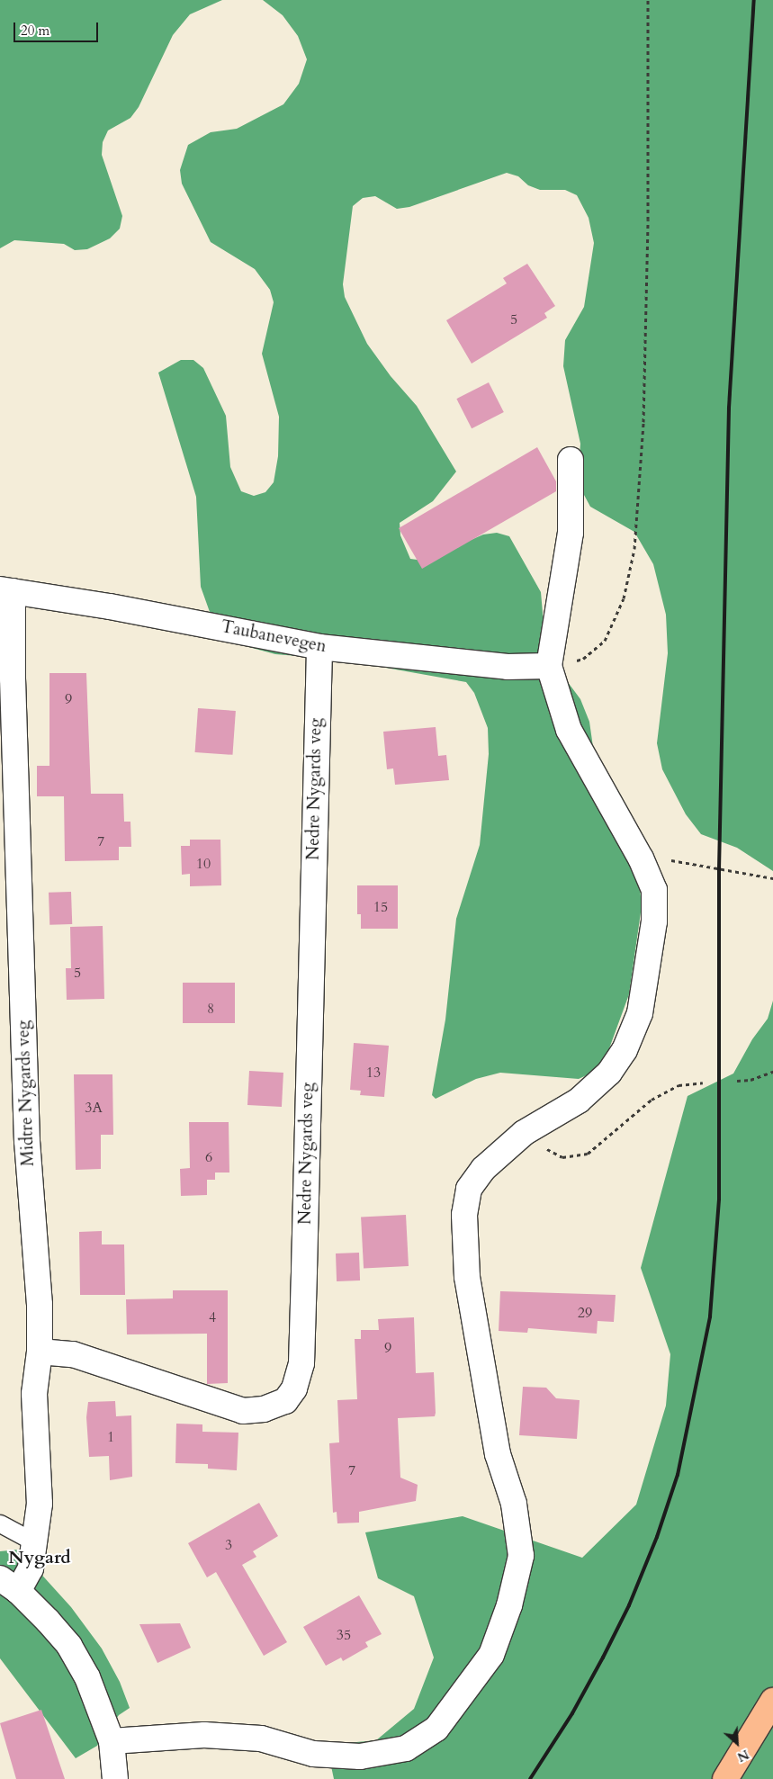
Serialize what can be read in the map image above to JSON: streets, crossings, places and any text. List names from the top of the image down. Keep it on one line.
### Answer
{"streets":{"street":["Taubanevegen","Nedre Nygards veg","Midtre Nygards veg"]},"crossings":[["Taubanevegen","Nedre Nygards veg"],["Taubanevegen","Midtre Nygards veg"],["Nedre Nygards veg","Midtre Nygards veg"]],"districts":["Nygard"],"house_numbers":["5","9","7","10","15","5","8","13","3A","6","29","4","9","1","7","3","35"],"scale_bar":"20 m","north":"bottom right"}
